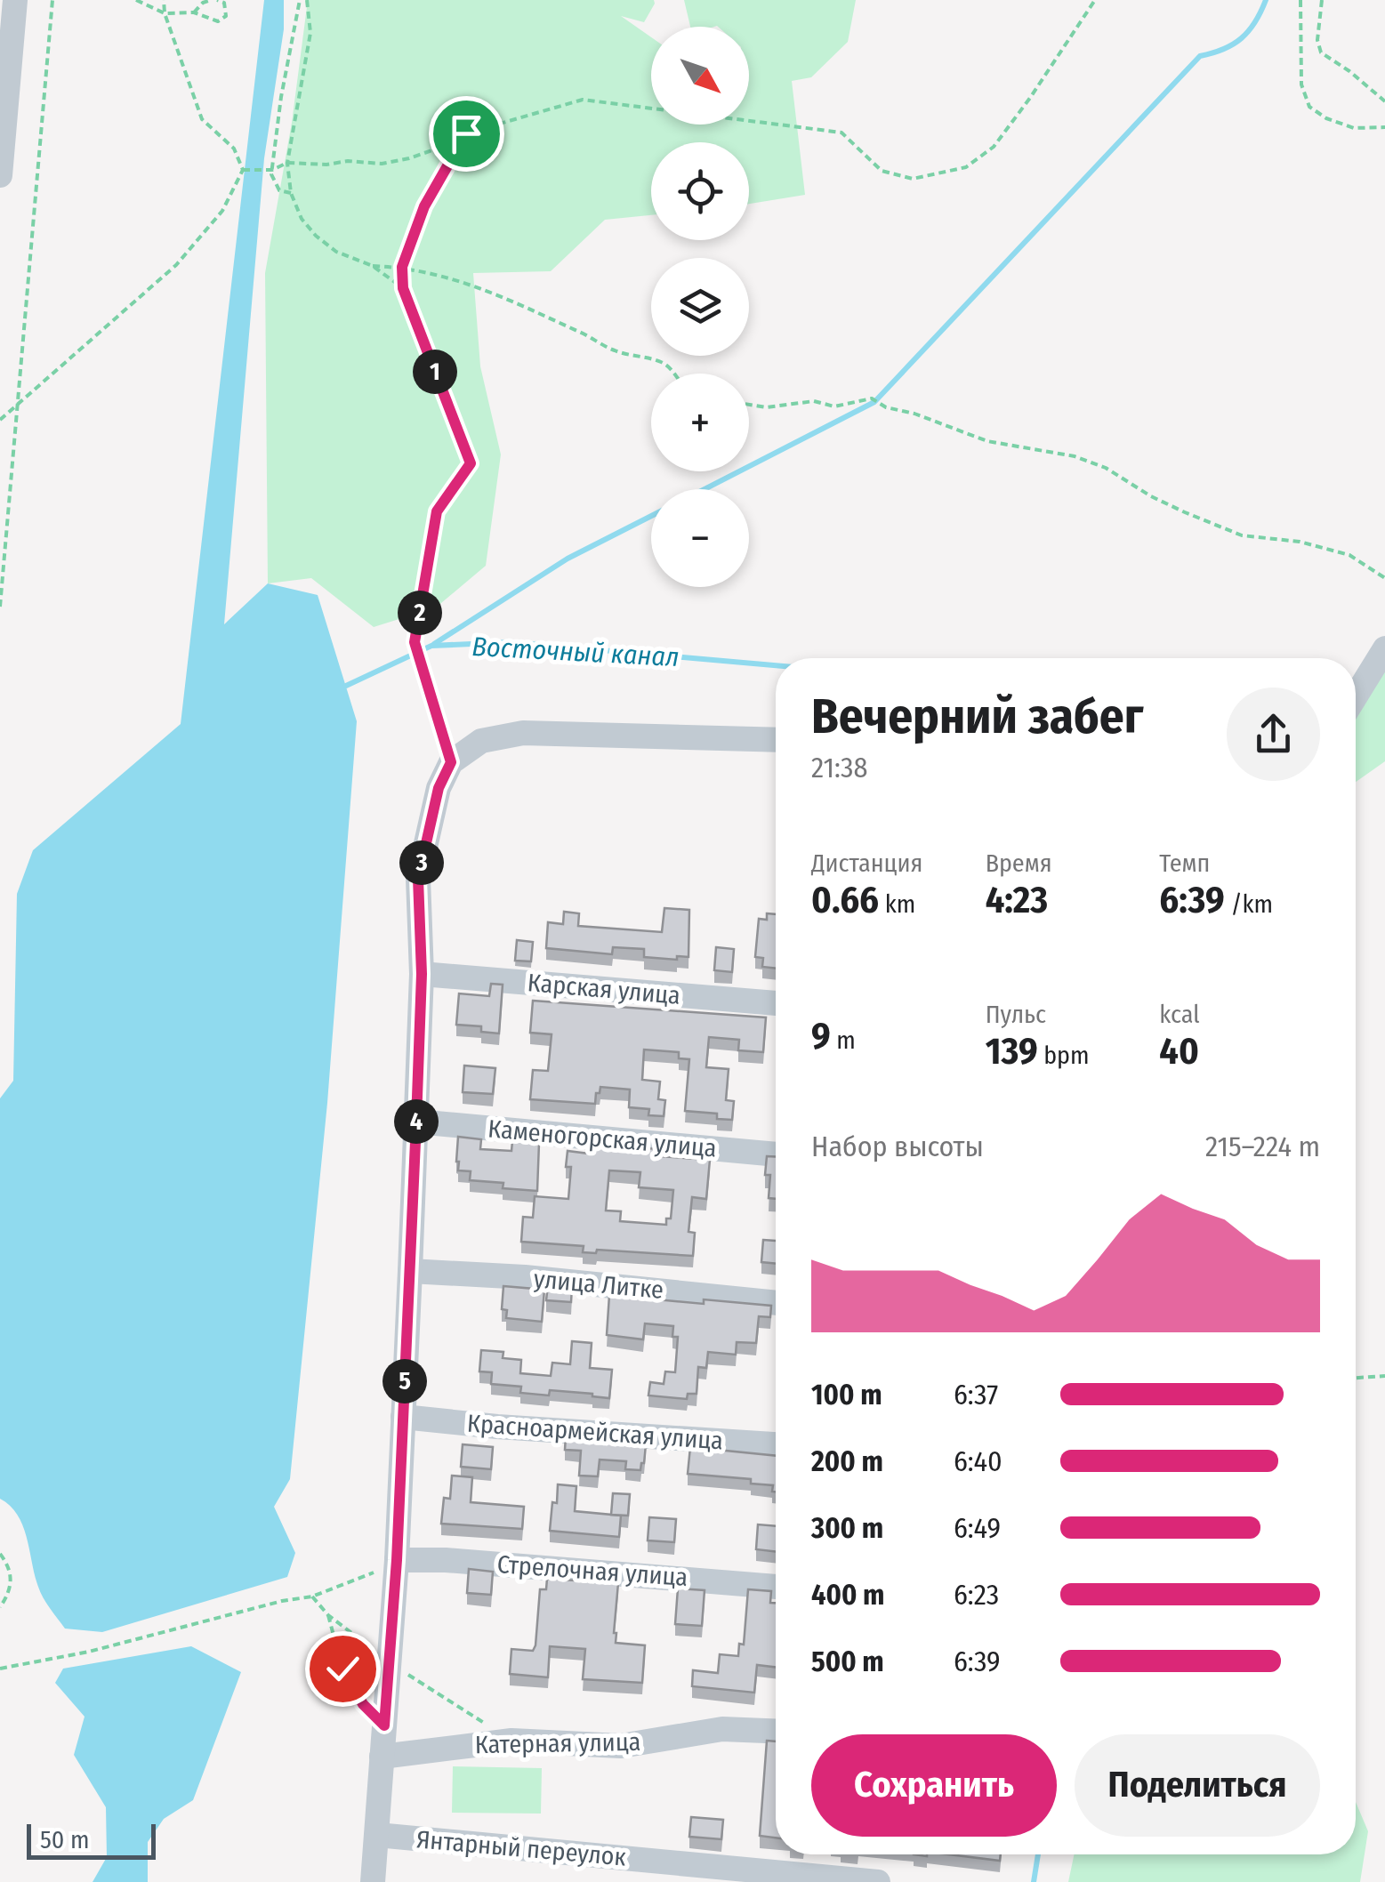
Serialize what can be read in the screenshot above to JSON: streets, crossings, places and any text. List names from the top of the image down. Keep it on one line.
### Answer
{"streets":{"street":["Карская улица","Каменогорская улица","улица Литке","Красноармейская улица","Стрелочная улица","Катерная улица","Янтарный переулок"]},"water":["Восточный канал"],"scale_bar":"50 m","north":"bottom right","page":{"map_buttons":["+","−"],"pins":["1","2","3","4","5"],"heading":["Вечерний забег","21:38"],"stats":[["Дистанция","0.66 km"],["Время","4:23"],["Темп","6:39 /km"],["9 m"],["Пульс","139 bpm"],["kcal","40"]],"chart":["Набор высоты","215–224 m"],"list":[{"name":"100 m","note":"6:37"},{"name":"200 m","note":"6:40"},{"name":"300 m","note":"6:49"},{"name":"400 m","note":"6:23"},{"name":"500 m","note":"6:39"}],"buttons":["Сохранить","Поделиться"],"scale":"50 m"}}
